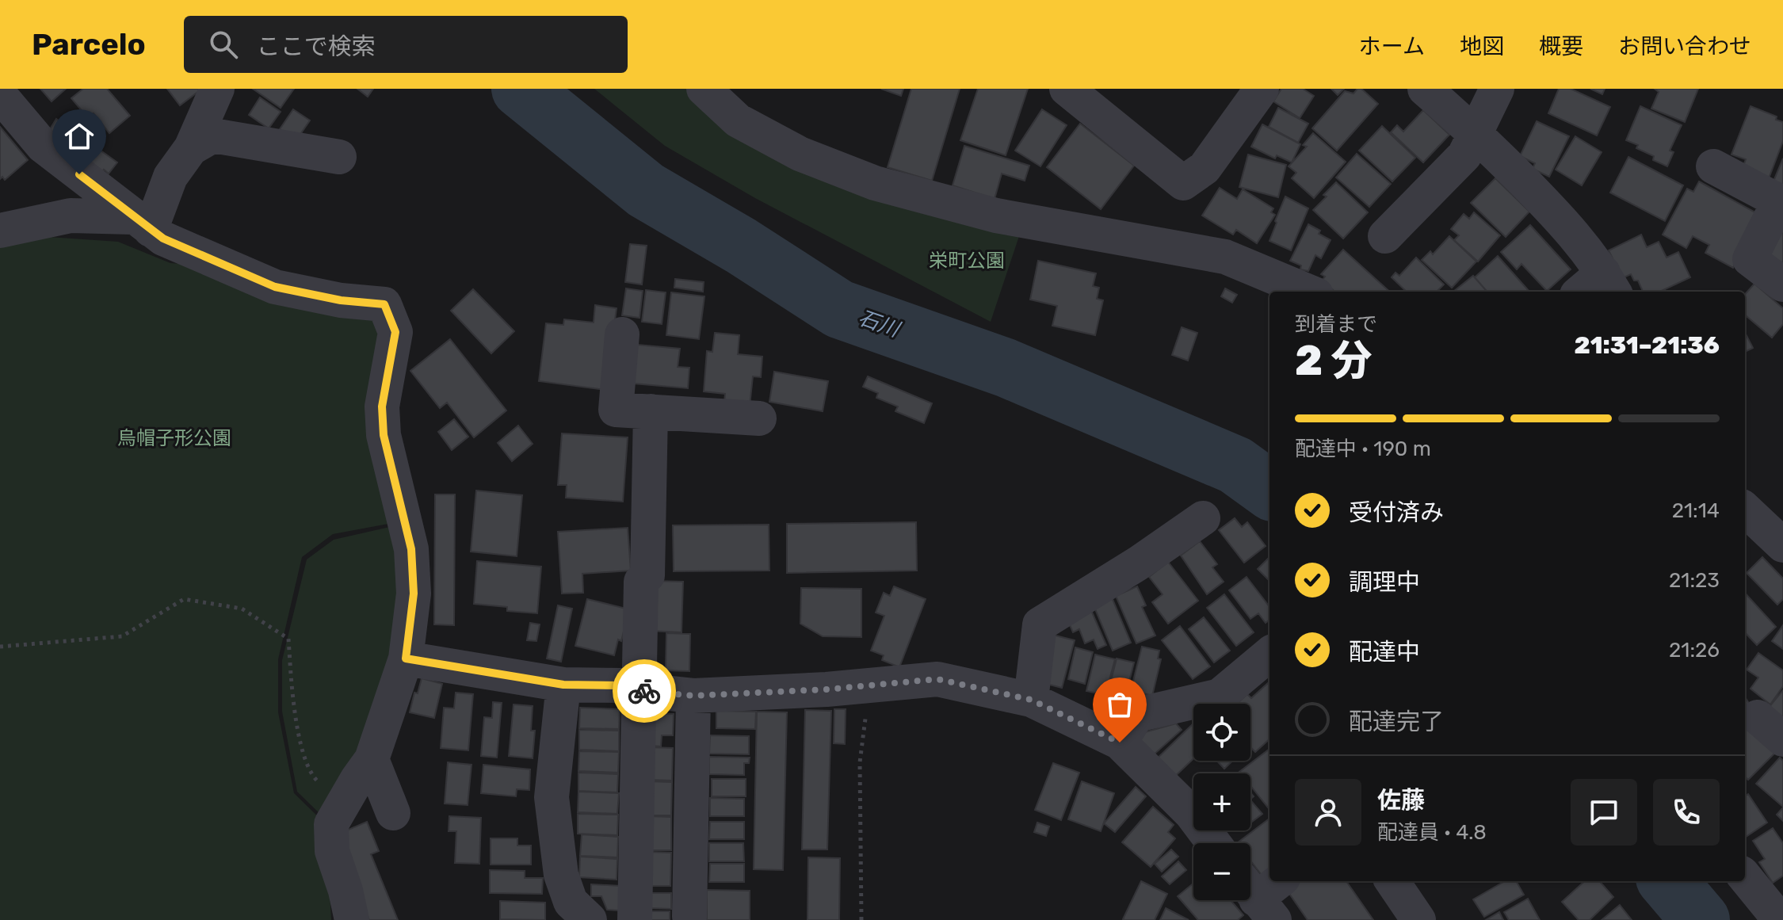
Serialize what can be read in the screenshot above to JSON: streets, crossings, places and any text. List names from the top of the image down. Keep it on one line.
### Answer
{"water":["石川"],"parks":["栄町公園","烏帽子形公園"],"page":{"header":"Parcelo","search":"ここで検索","nav":["ホーム","地図","概要","お問い合わせ"],"heading":["2 分","到着まで","21:31–21:36"],"panel":["佐藤","配達員 · 4.8"],"bar":"配達中 · 190 m","list":[["受付済み","21:14"],["調理中","21:23"],["配達中","21:26"],"配達完了"],"map_buttons":["+","−"]}}
